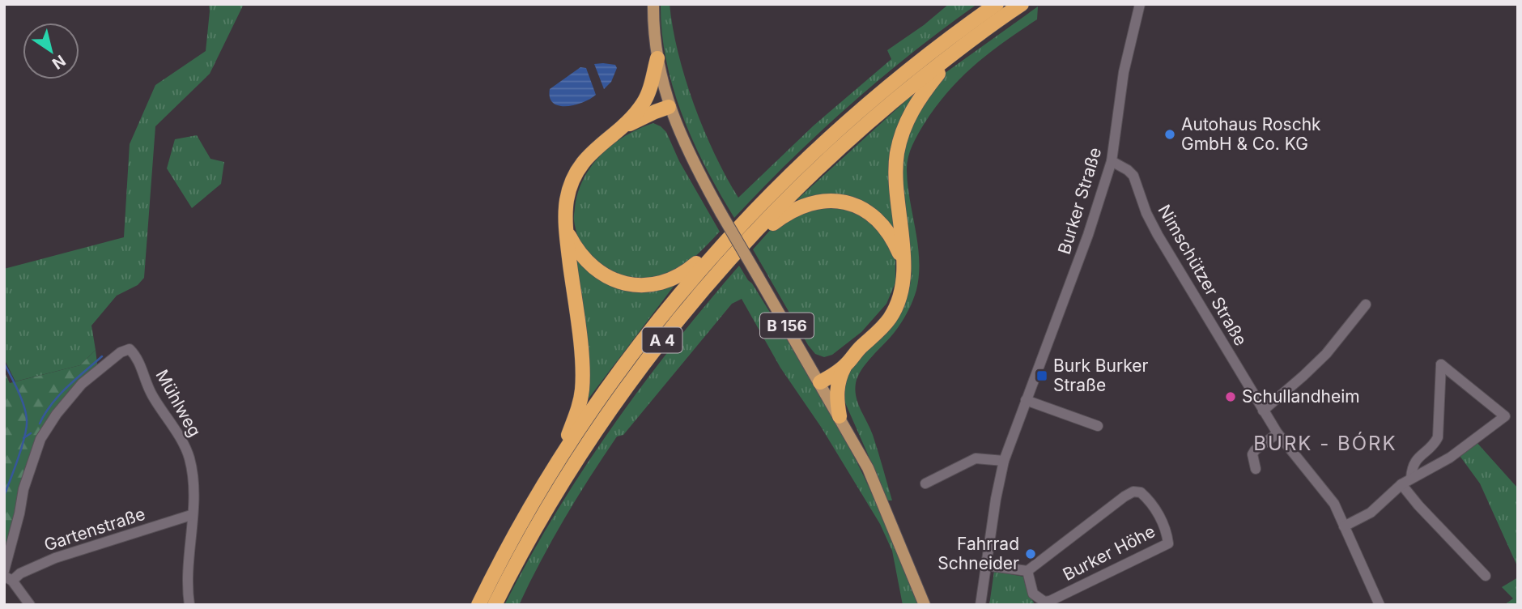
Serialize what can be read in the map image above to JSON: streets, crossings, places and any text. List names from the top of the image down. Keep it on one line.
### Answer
{"streets":{"highway":["A 4"],"main road":["B 156"],"street":["Burker Straße","Nimschützer Straße","Mühlweg","Gartenstraße","Burker Höhe"]},"crossings":[["Burker Straße","Nimschützer Straße"]],"districts":["BURK - BÓRK"],"places":{"other":["Autohaus Roschk GmbH & Co. KG","Schullandheim","Fahrrad Schneider"],"transit":["Burk Burker Straße"]},"north":"bottom right"}
